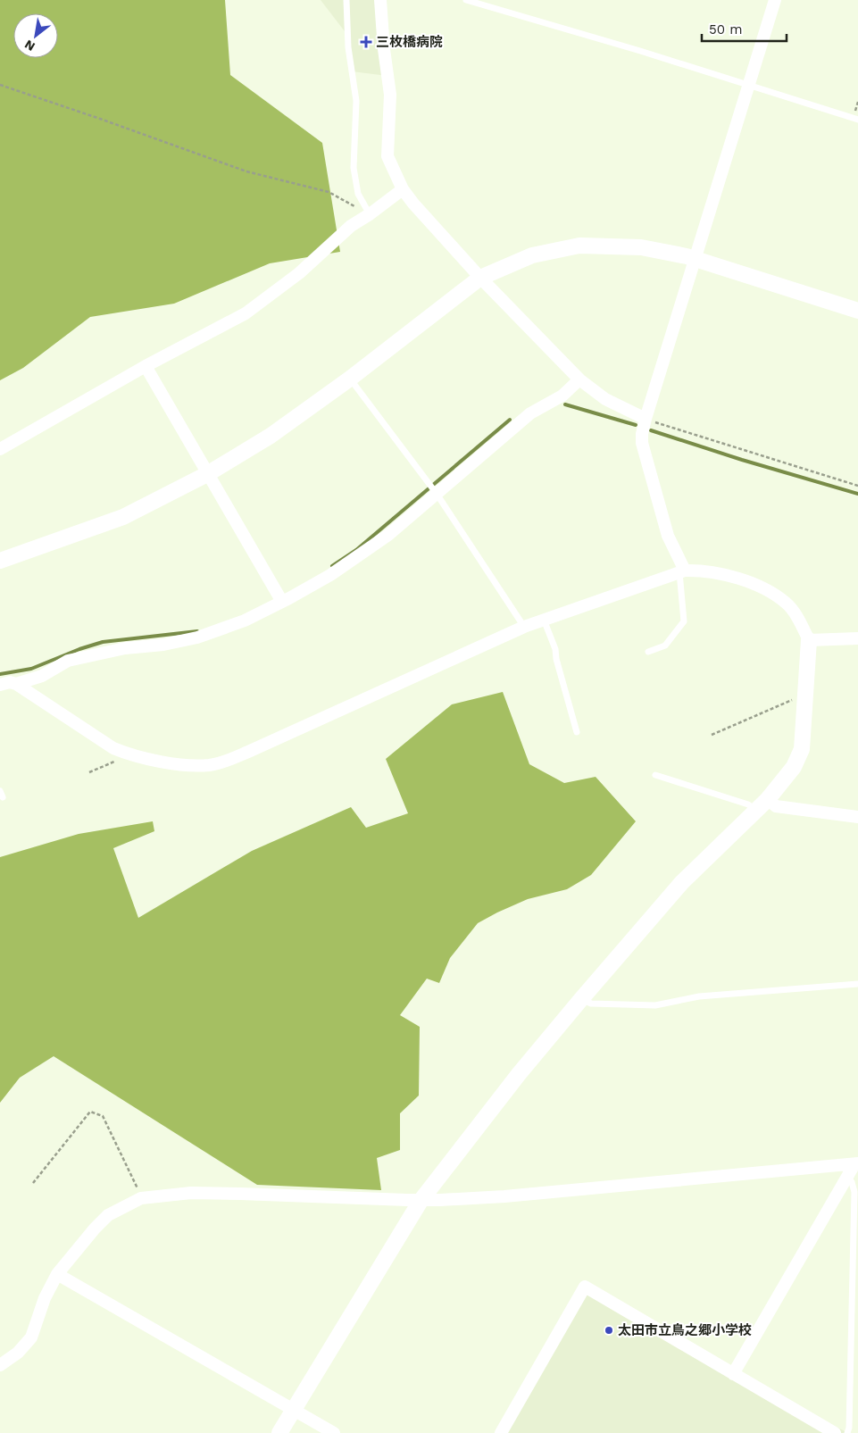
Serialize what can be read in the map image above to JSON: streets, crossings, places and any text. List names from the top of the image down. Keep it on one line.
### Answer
{"places":{"health":["三枚橋病院"],"other":["太田市立鳥之郷小学校"]},"scale_bar":"50 m","north":"bottom left"}
